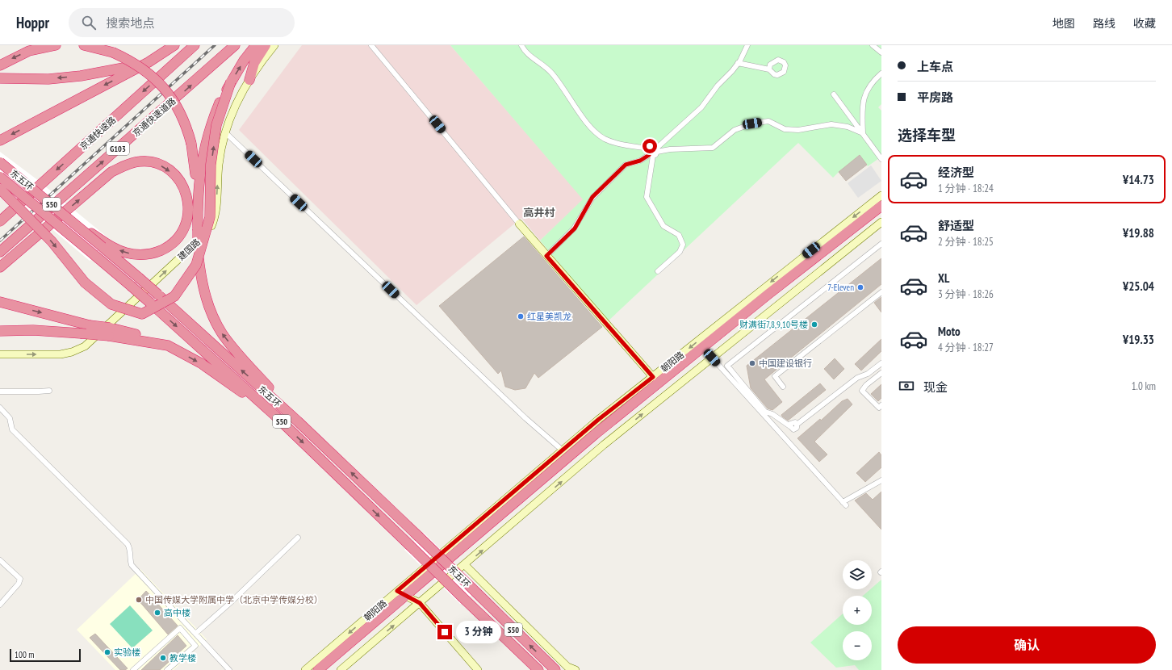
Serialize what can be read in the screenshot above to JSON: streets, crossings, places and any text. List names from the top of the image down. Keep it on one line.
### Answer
{"streets":{"highway":["京通快速道路","京通快速路","G103","东五环","S50","朝阳路"],"street":["建国路"]},"one_way":["建国路"],"districts":["高井村"],"places":["7-Eleven","红星美凯龙","财满街7,8,9,10号楼","中国建设银行","中国传媒大学附属中学（北京中学传媒分校）","高中楼","实验楼","教学楼"],"scale_bar":"100 m","page":{"header":"Hoppr","search":"搜索地点","nav":["地图","路线","收藏"],"banner":["上车点","平房路"],"heading":"选择车型","list":[{"name":"经济型","note":"1 分钟 · 18:24","value":"¥14.73"},{"name":"舒适型","note":"2 分钟 · 18:25","value":"¥19.88"},{"name":"XL","note":"3 分钟 · 18:26","value":"¥25.04"},{"name":"Moto","note":"4 分钟 · 18:27","value":"¥19.33"}],"pay":["现金","1.0 km"],"map_buttons":["+","−"],"buttons":"确认","bubble":"3 分钟","scale":"100 m"}}
